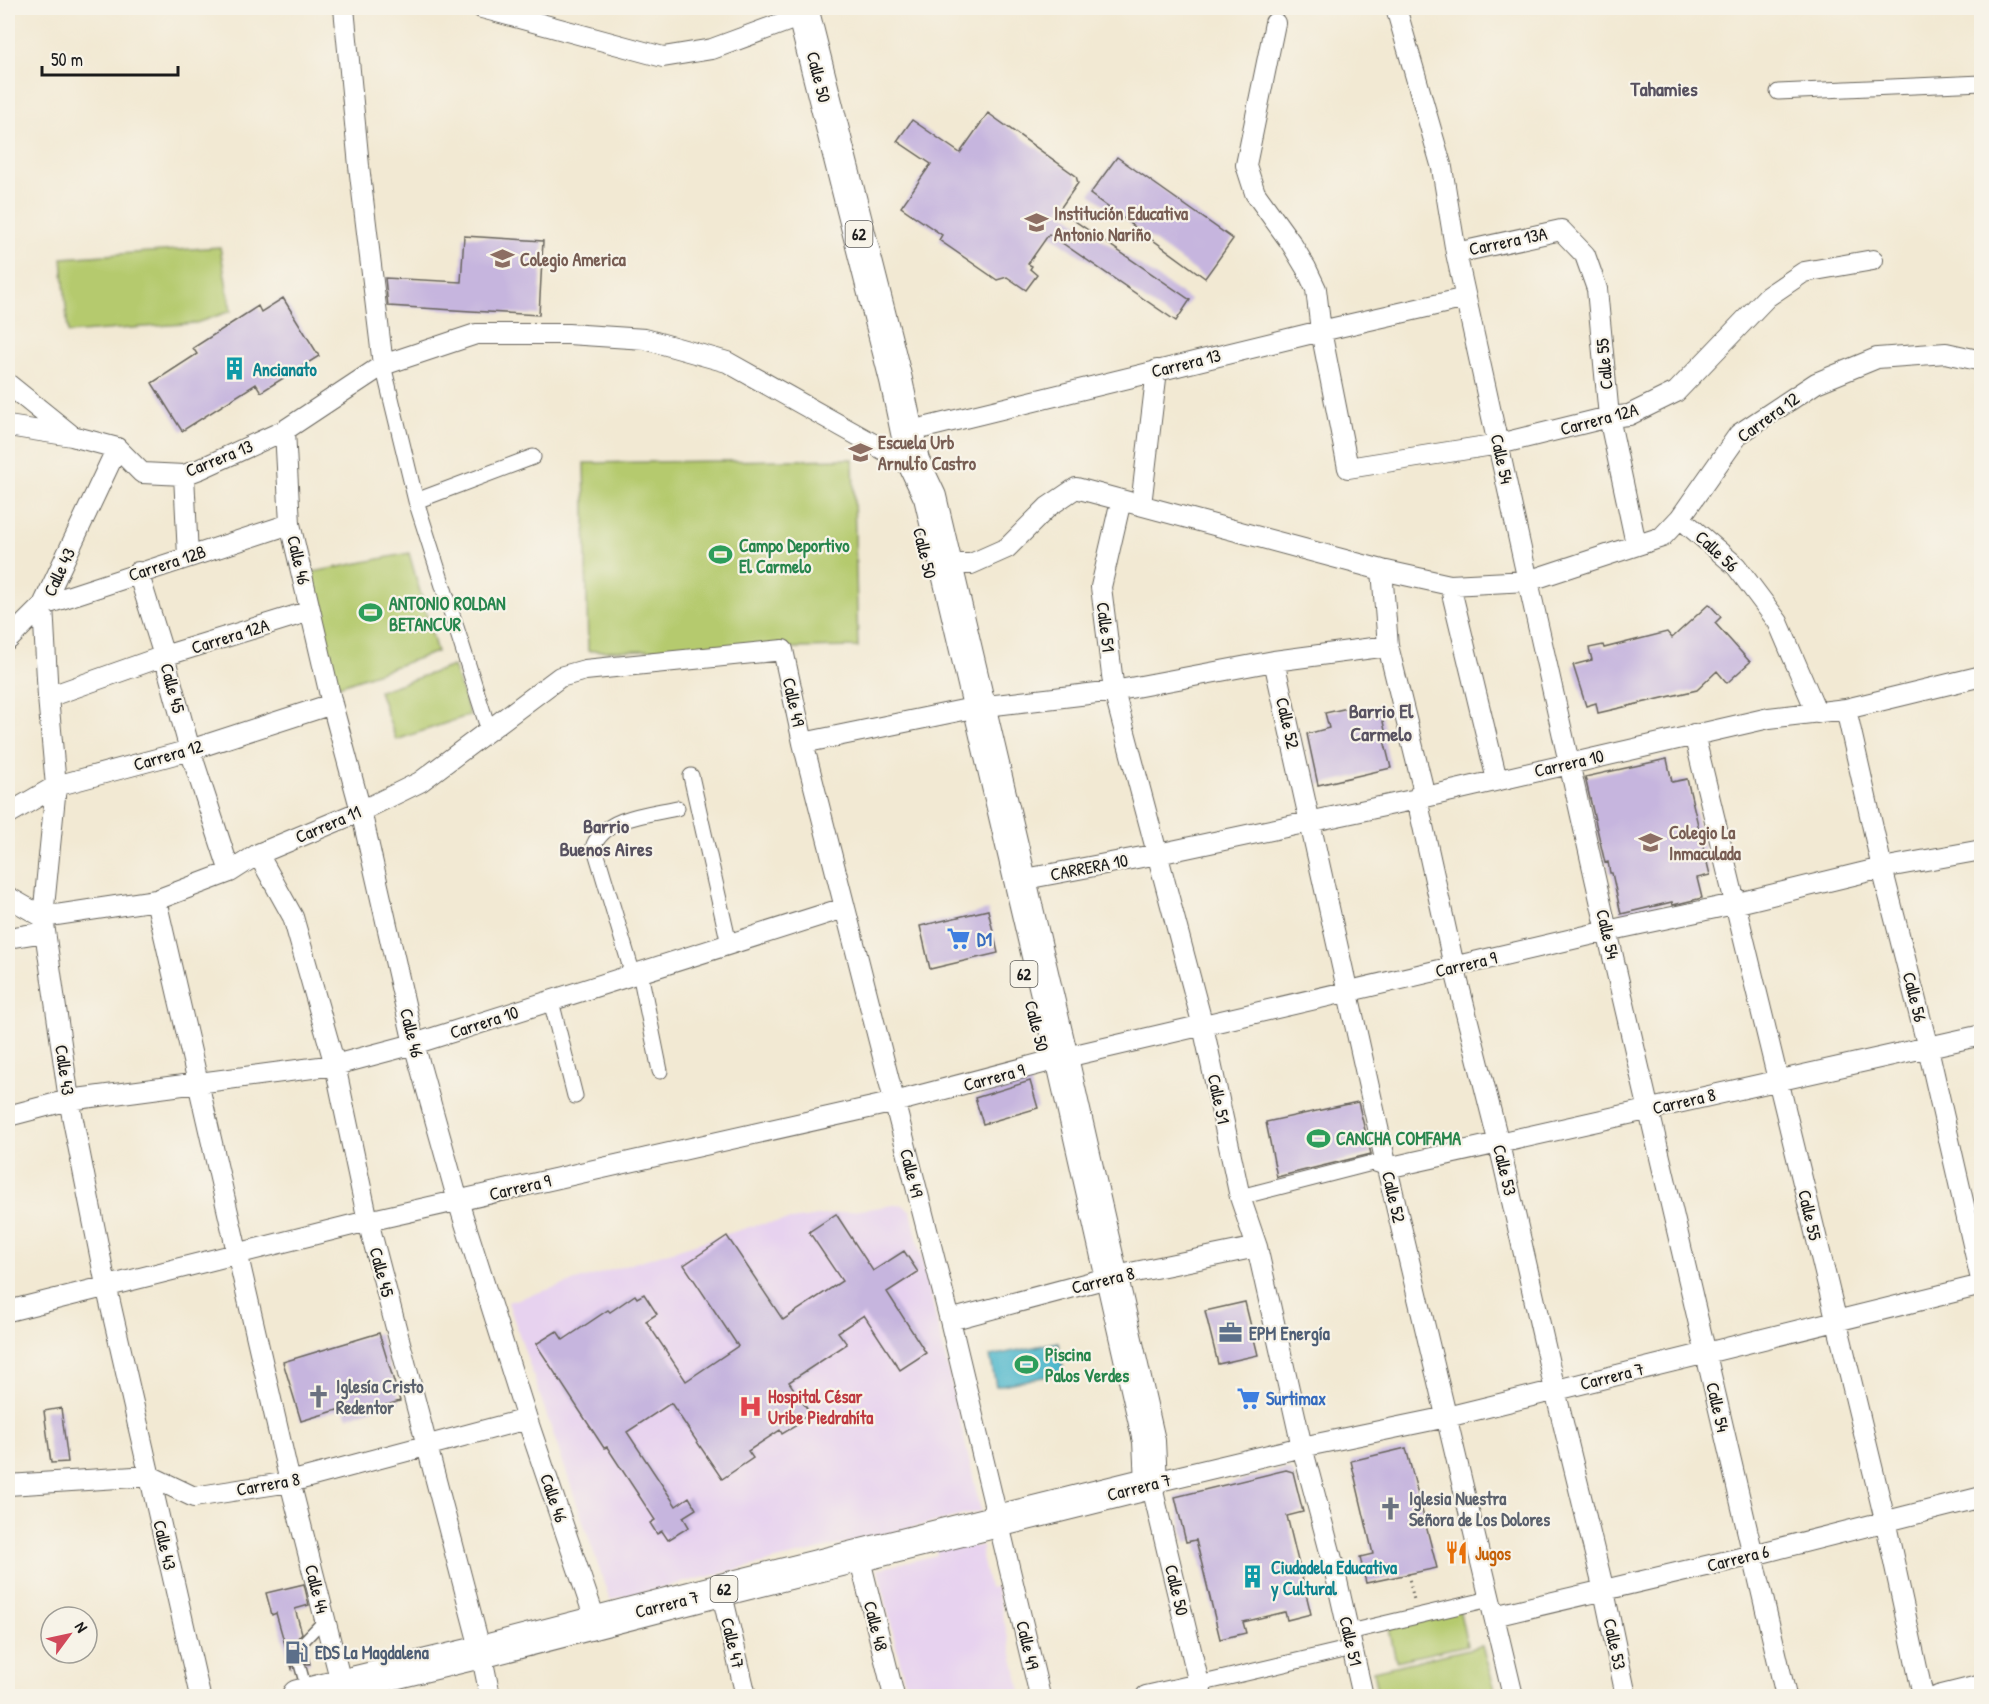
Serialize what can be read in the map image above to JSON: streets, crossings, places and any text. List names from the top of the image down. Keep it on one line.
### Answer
{"streets":{"main road":["Calle 50","62","Carrera 7"],"street":["Carrera 13A","Carrera 13","Calle 55","Carrera 12","Carrera 12A","Calle 54","Calle 56","Calle 46","Carrera 12B","Calle 43","Calle 51","Calle 45","Calle 49","Calle 52","Carrera 10","Carrera 11","CARRERA 10","Carrera 9","Carrera 8","Calle 53","Carrera 6","Calle 44","Calle 48","Calle 47"]},"crossings":[["Calle 50","Carrera 13"],["Calle 50","Carrera 12"],["Calle 50","CARRERA 10"],["Calle 50","Carrera 9"],["Calle 50","Carrera 8"],["Calle 50","Carrera 7"],["Calle 50","Carrera 6"],["Carrera 13A","Calle 55"],["Carrera 13A","Calle 54"],["Carrera 13","Carrera 12A"],["Carrera 13","Calle 54"],["Carrera 13","Calle 46"],["Carrera 13","Calle 43"],["Calle 55","Carrera 12"],["Calle 55","Carrera 12A"],["Calle 55","Carrera 10"],["Calle 55","Carrera 9"],["Calle 55","Carrera 8"],["Calle 55","Carrera 7"],["Calle 55","Carrera 6"],["Carrera 12","Calle 54"],["Carrera 12","Calle 56"],["Carrera 12","Calle 46"],["Carrera 12","Calle 43"],["Carrera 12","Calle 51"],["Carrera 12","Calle 45"],["Carrera 12","Calle 53"],["Carrera 12A","Calle 54"],["Carrera 12A","Calle 46"],["Carrera 12A","Calle 43"],["Carrera 12A","Calle 45"],["Calle 54","Carrera 10"],["Calle 54","Carrera 9"],["Calle 54","Carrera 8"],["Calle 54","Carrera 7"],["Calle 54","Carrera 6"],["Calle 56","Carrera 10"],["Calle 56","Carrera 9"],["Calle 56","Carrera 8"],["Calle 56","Carrera 7"],["Calle 46","Carrera 12B"],["Calle 46","Carrera 10"],["Calle 46","Carrera 11"],["Calle 46","Carrera 9"],["Calle 46","Carrera 8"],["Calle 46","Carrera 7"],["Carrera 12B","Calle 43"],["Carrera 12B","Calle 45"],["Calle 43","Carrera 10"],["Calle 43","Carrera 11"],["Calle 43","Carrera 9"],["Calle 43","Carrera 8"],["Calle 51","Carrera 10"],["Calle 51","CARRERA 10"],["Calle 51","Carrera 9"],["Calle 51","Carrera 8"],["Calle 51","Carrera 7"],["Calle 51","Carrera 6"],["Calle 45","Carrera 10"],["Calle 45","Carrera 11"],["Calle 45","Carrera 9"],["Calle 45","Carrera 8"],["Calle 45","Carrera 7"],["Calle 49","Carrera 10"],["Calle 49","Carrera 11"],["Calle 49","Carrera 9"],["Calle 49","Carrera 8"],["Calle 49","Carrera 7"],["Calle 52","Carrera 10"],["Calle 52","Carrera 9"],["Calle 52","Carrera 8"],["Calle 52","Carrera 7"],["Calle 52","Carrera 6"],["Carrera 10","CARRERA 10"],["Carrera 10","Calle 53"],["Carrera 10","Calle 44"],["Carrera 11","Calle 44"],["Carrera 9","Calle 53"],["Carrera 9","Calle 44"],["Carrera 8","Calle 53"],["Carrera 8","Calle 44"],["Calle 53","Carrera 7"],["Calle 53","Carrera 6"],["Carrera 7","Calle 44"],["Carrera 7","Calle 48"],["Carrera 7","Calle 47"]],"districts":["Tahamies","Barrio El Carmelo","Barrio Buenos Aires"],"places":{"school or university":["Institución Educativa Antonio Nariño","Colegio America","Escuela Urb Arnulfo Castro","Colegio La Inmaculada"],"building":["Ancianato","Ciudadela Educativa y Cultural"],"sports":["Campo Deportivo El Carmelo","ANTONIO ROLDAN BETANCUR","CANCHA COMFAMA","Piscina Palos Verdes"],"supermarket":["D1","Surtimax"],"office":["EPM Energía"],"church":["Iglesía Cristo Redentor","Iglesia Nuestra Señora de Los Dolores"],"hospital":["Hospital César Uribe Piedrahíta"],"restaurant":["Jugos"],"fuel station":["EDS La Magdalena"]},"scale_bar":"50 m","north":"top right"}
